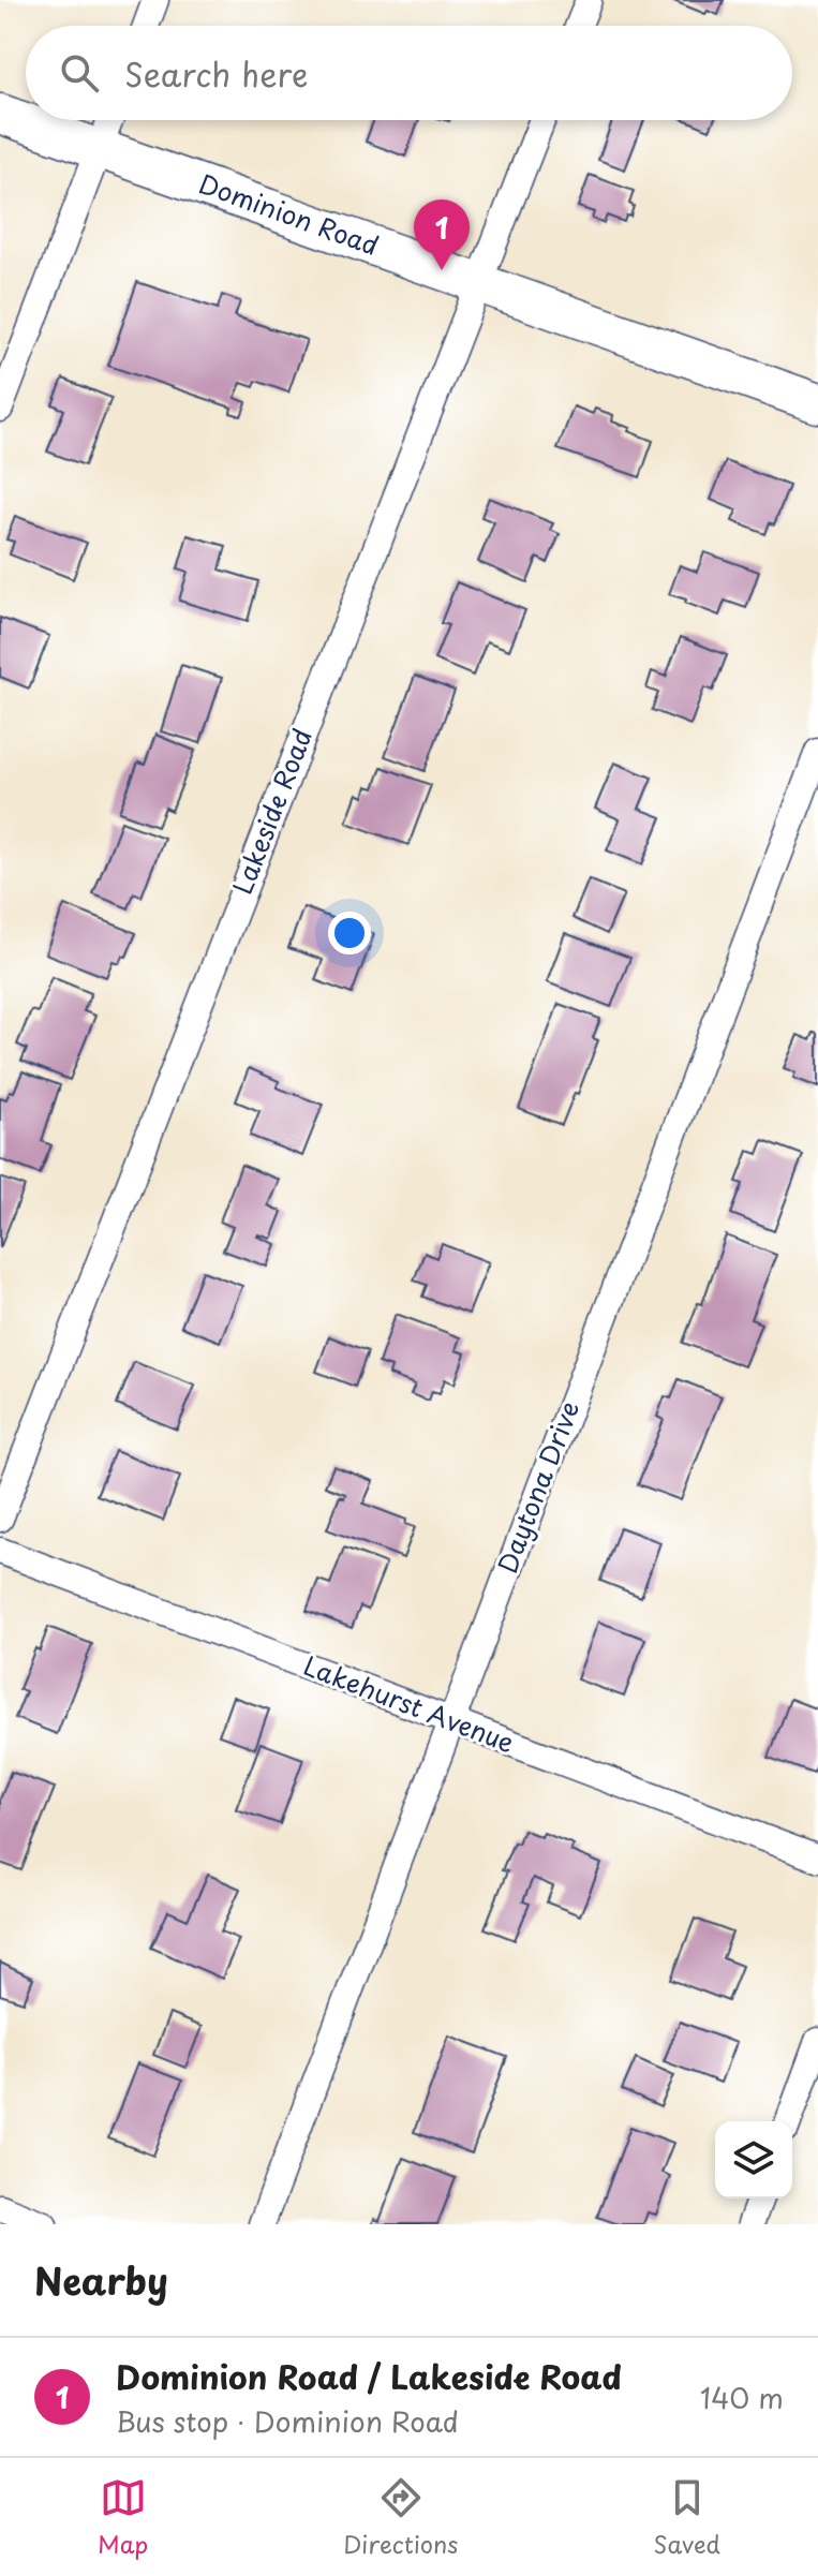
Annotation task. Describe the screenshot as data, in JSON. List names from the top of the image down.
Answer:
{
  "streets": {
    "main road": ["Dominion Road"],
    "street": ["Lakeside Road", "Daytona Drive", "Lakehurst Avenue"]
  },
  "crossings": [
    ["Dominion Road", "Lakeside Road"],
    ["Daytona Drive", "Lakehurst Avenue"]
  ],
  "page": {
    "search": "Search here",
    "pins": "1",
    "heading": "Nearby",
    "list": [
      {
        "mark": "1",
        "name": "Dominion Road / Lakeside Road",
        "note": "Bus stop · Dominion Road",
        "value": "140 m"
      }
    ],
    "nav": ["Map", "Directions", "Saved"]
  }
}
